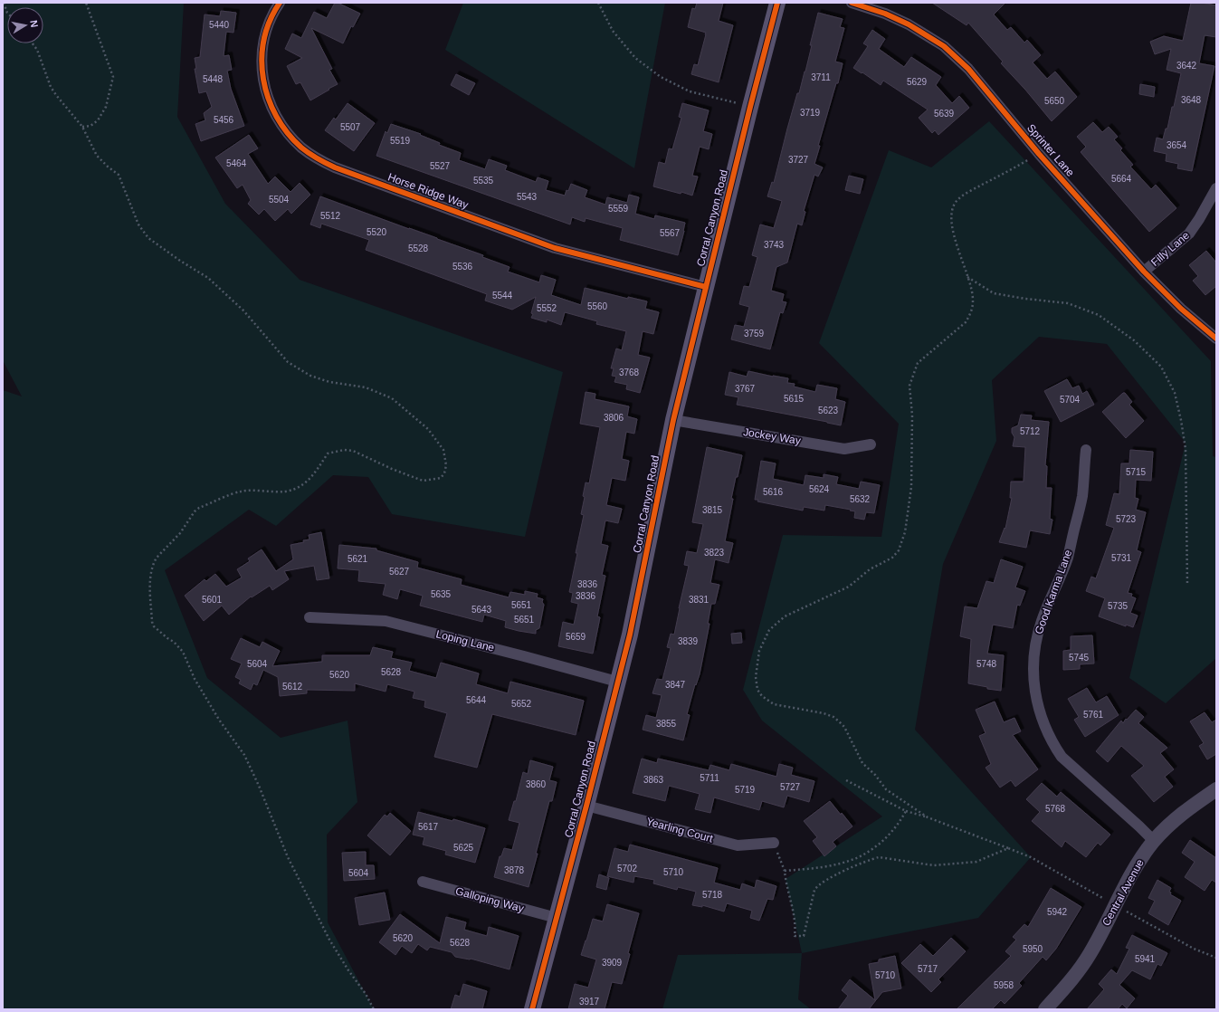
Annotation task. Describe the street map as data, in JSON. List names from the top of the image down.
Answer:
{
  "streets": {
    "main road": ["Corral Canyon Road"],
    "street": [
      "Sprinter Lane",
      "Horse Ridge Way",
      "Filly Lane",
      "Jockey Way",
      "Good Karma Lane",
      "Loping Lane",
      "Yearling Court",
      "Central Avenue",
      "Galloping Way"
    ]
  },
  "crossings": [
    ["Sprinter Lane", "Filly Lane"],
    ["Horse Ridge Way", "Corral Canyon Road"],
    ["Corral Canyon Road", "Jockey Way"],
    ["Corral Canyon Road", "Loping Lane"],
    ["Corral Canyon Road", "Yearling Court"],
    ["Corral Canyon Road", "Galloping Way"],
    ["Good Karma Lane", "Central Avenue"]
  ],
  "house_numbers": [
    "5440",
    "3642",
    "3711",
    "5448",
    "5629",
    "3648",
    "5650",
    "3719",
    "5639",
    "5456",
    "5507",
    "5519",
    "3654",
    "3727",
    "5464",
    "5527",
    "5664",
    "5535",
    "5543",
    "5504",
    "5559",
    "5512",
    "5520",
    "5567",
    "3743",
    "5528",
    "5536",
    "5544",
    "5560",
    "5552",
    "3759",
    "3768",
    "3767",
    "5615",
    "5704",
    "5623",
    "3806",
    "5712",
    "5715",
    "5624",
    "5616",
    "5632",
    "3815",
    "5723",
    "3823",
    "5731",
    "5621",
    "5627",
    "3836",
    "5635",
    "3836",
    "5601",
    "3831",
    "5651",
    "5735",
    "5643",
    "5651",
    "5659",
    "3839",
    "5745",
    "5604",
    "5748",
    "5628",
    "5620",
    "3847",
    "5612",
    "5644",
    "5652",
    "5761",
    "3855",
    "5711",
    "3863",
    "3860",
    "5727",
    "5719",
    "5768",
    "5617",
    "5625",
    "5702",
    "3878",
    "5710",
    "5604",
    "5718",
    "5942",
    "5620",
    "5628",
    "5950",
    "5941",
    "3909",
    "5717",
    "5710",
    "5958",
    "3917"
  ],
  "north": "right"
}
